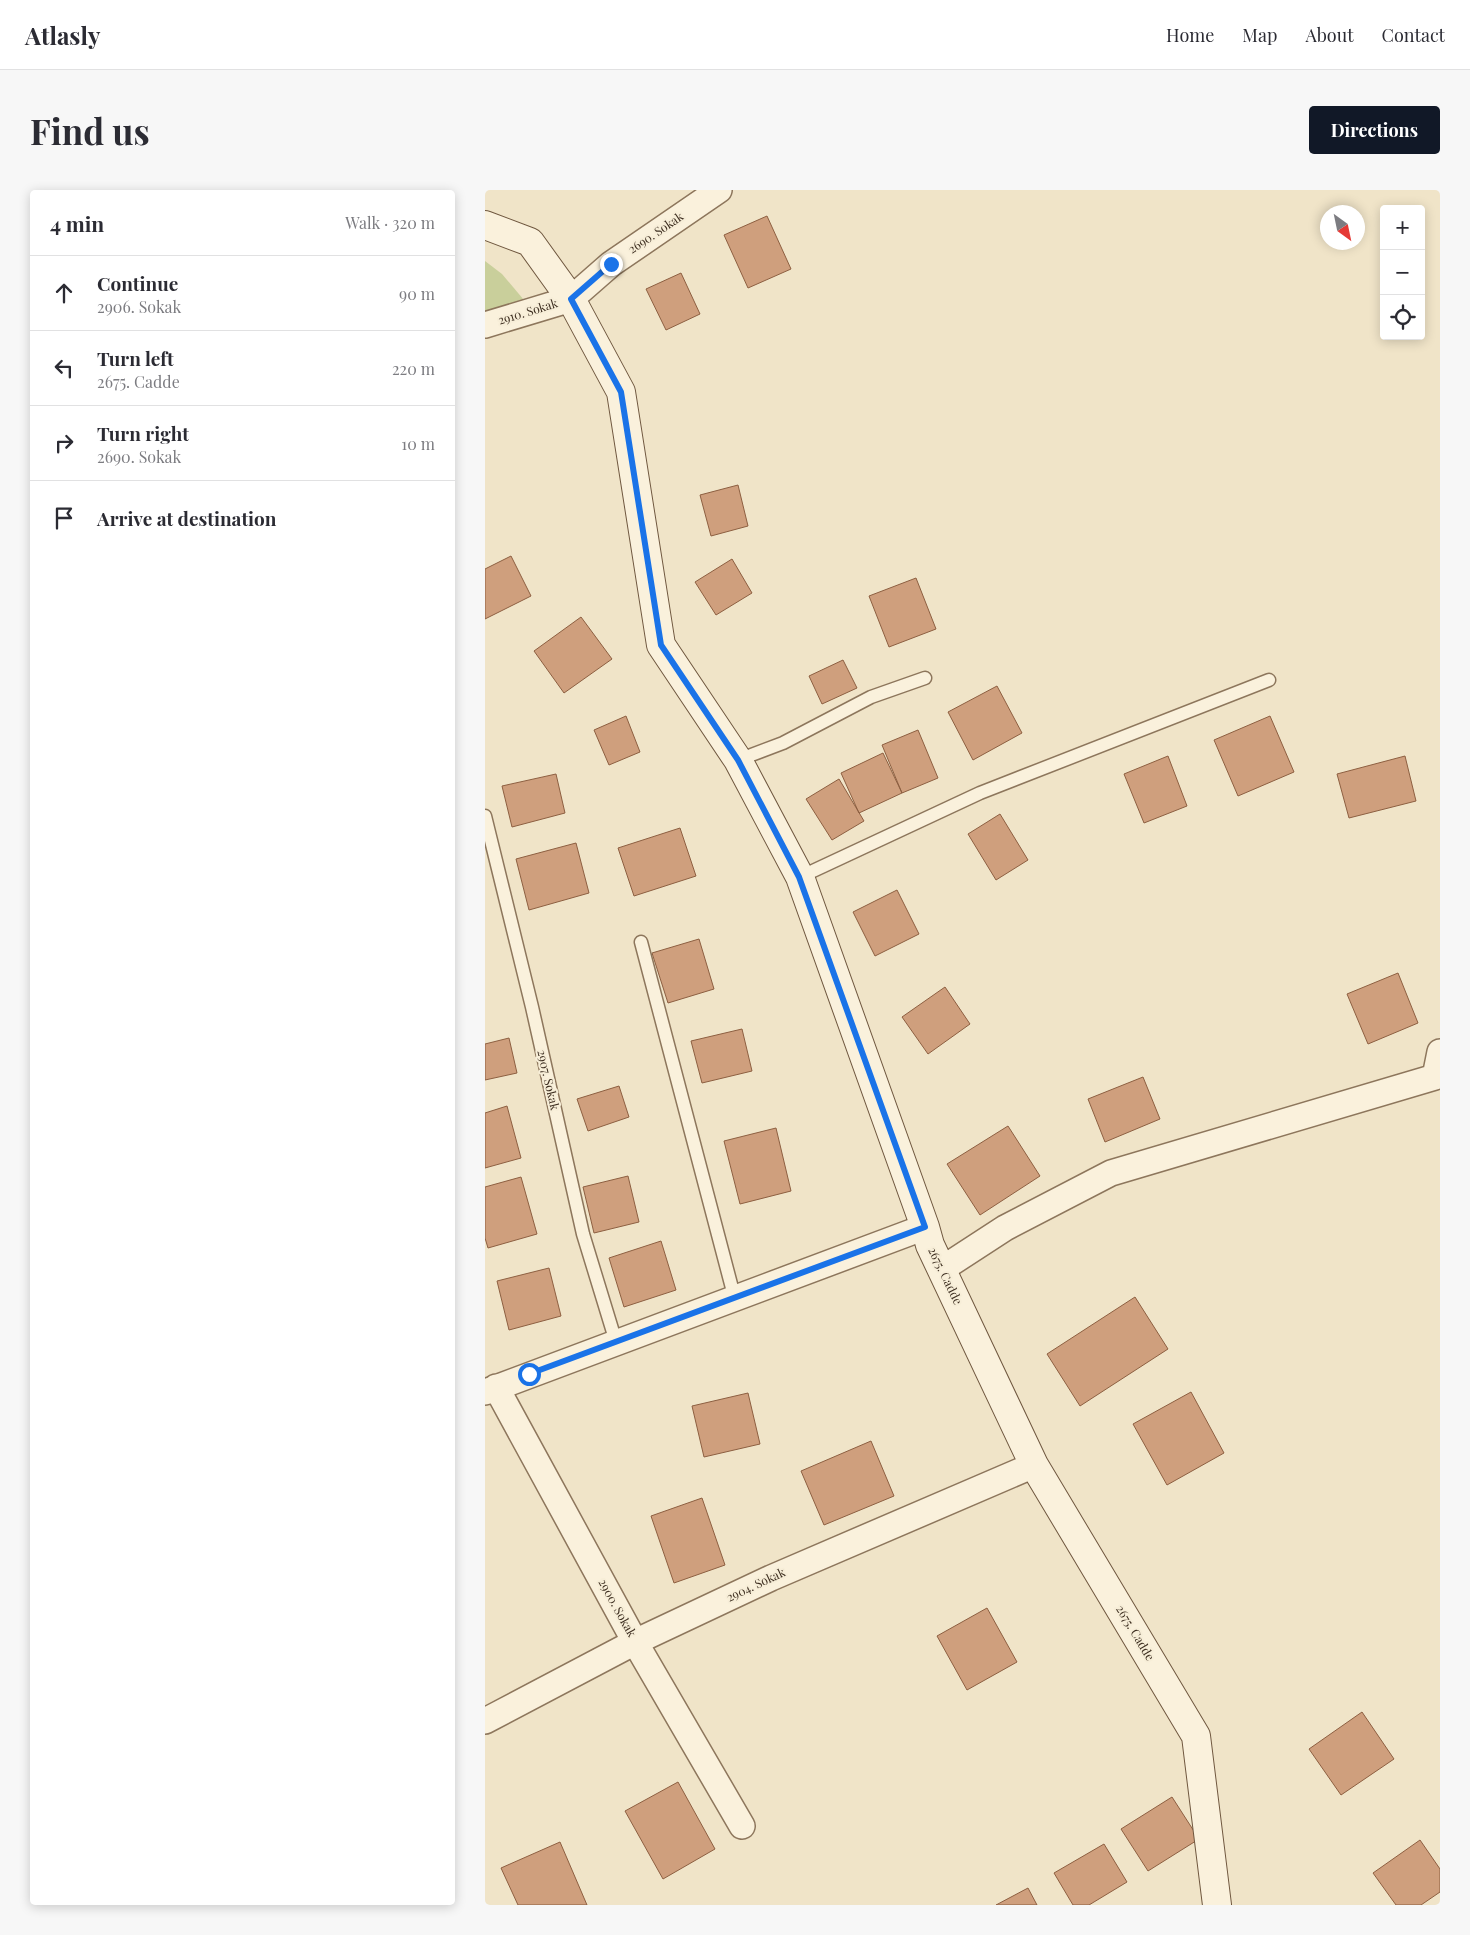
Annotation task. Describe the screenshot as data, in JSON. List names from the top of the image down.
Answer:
{
  "streets": {
    "street": [
      "2690. Sokak",
      "2910. Sokak",
      "2675. Cadde",
      "2904. Sokak",
      "2900. Sokak"
    ],
    "lane": ["2907. Sokak"]
  },
  "crossings": [
    ["2690. Sokak", "2910. Sokak"],
    ["2690. Sokak", "2675. Cadde"],
    ["2910. Sokak", "2675. Cadde"],
    ["2675. Cadde", "2904. Sokak"],
    ["2904. Sokak", "2900. Sokak"]
  ],
  "north": "bottom right",
  "page": {
    "header": "Atlasly",
    "nav": [
      "Home",
      "Map",
      "About",
      "Contact"
    ],
    "buttons": "Directions",
    "title": "Find us",
    "heading": ["4 min", "Walk · 320 m"],
    "map_buttons": ["+", "−"],
    "list": [
      ["Continue", "2906. Sokak", "90 m"],
      ["Turn left", "2675. Cadde", "220 m"],
      ["Turn right", "2690. Sokak", "10 m"],
      "Arrive at destination"
    ]
  }
}
